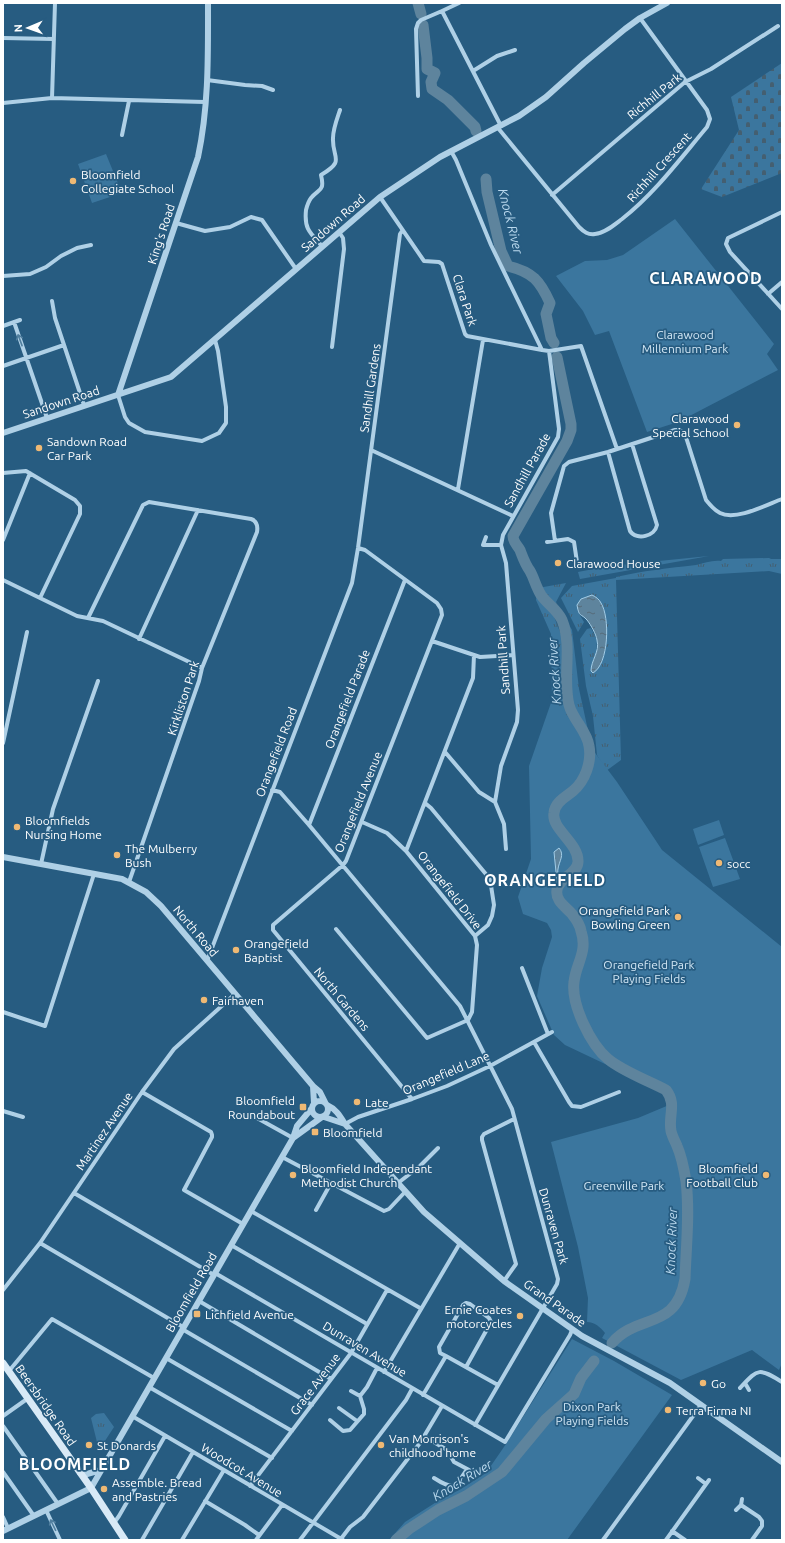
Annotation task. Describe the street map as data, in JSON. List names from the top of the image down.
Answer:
{
  "streets": {
    "main road": ["Beersbridge Road"],
    "street": [
      "Richhill Park",
      "Richhill Crescent",
      "Sandown Road",
      "King's Road",
      "Clara Park",
      "Sandhill Gardens",
      "Sandhill Parade",
      "Sandhill Park",
      "Kirkliston Park",
      "Orangefield Parade",
      "Orangefield Road",
      "Orangefield Avenue",
      "Orangefield Drive",
      "North Road",
      "North Gardens",
      "Orangefield Lane",
      "Martinez Avenue",
      "Dunraven Park",
      "Bloomfield Road",
      "Grand Parade",
      "Dunraven Avenue",
      "Grace Avenue",
      "Woodcot Avenue"
    ]
  },
  "crossings": [
    ["Richhill Park", "Richhill Crescent"],
    ["Richhill Crescent", "Sandown Road"],
    ["Sandown Road", "King's Road"],
    ["Sandown Road", "Clara Park"],
    ["Clara Park", "Sandhill Gardens"],
    ["Clara Park", "Sandhill Parade"],
    ["Sandhill Gardens", "Sandhill Parade"],
    ["Sandhill Gardens", "Orangefield Road"],
    ["Sandhill Gardens", "Orangefield Avenue"],
    ["Kirkliston Park", "North Road"],
    ["Orangefield Parade", "Orangefield Avenue"],
    ["Orangefield Road", "Orangefield Avenue"],
    ["Orangefield Road", "North Road"],
    ["Orangefield Avenue", "Orangefield Drive"],
    ["Orangefield Avenue", "North Gardens"],
    ["Orangefield Avenue", "Orangefield Lane"],
    ["Orangefield Avenue", "Dunraven Park"],
    ["North Road", "Martinez Avenue"],
    ["North Gardens", "Orangefield Lane"],
    ["Orangefield Lane", "Dunraven Park"],
    ["Orangefield Lane", "Grand Parade"],
    ["Martinez Avenue", "Dunraven Avenue"],
    ["Dunraven Park", "Grand Parade"],
    ["Dunraven Park", "Dunraven Avenue"],
    ["Bloomfield Road", "Grand Parade"],
    ["Bloomfield Road", "Dunraven Avenue"],
    ["Bloomfield Road", "Beersbridge Road"],
    ["Bloomfield Road", "Woodcot Avenue"],
    ["Grand Parade", "Dunraven Avenue"],
    ["Dunraven Avenue", "Grace Avenue"],
    ["Grace Avenue", "Woodcot Avenue"]
  ],
  "districts": ["CLARAWOOD", "ORANGEFIELD", "BLOOMFIELD"],
  "water": ["Knock River"],
  "parks": [
    "Clarawood Millennium Park",
    "Orangefield Park Playing Fields",
    "Greenville Park",
    "Dixon Park Playing Fields"
  ],
  "places": {
    "other": [
      "Bloomfield Collegiate School",
      "Clarawood Special School",
      "Sandown Road Car Park",
      "Clarawood House",
      "Bloomfields Nursing Home",
      "The Mulberry Bush",
      "socc",
      "Orangefield Park Bowling Green",
      "Orangefield Baptist",
      "Fairhaven",
      "Late",
      "Bloomfield Independant Methodist Church",
      "Bloomfield Football Club",
      "Ernie Coates motorcycles",
      "Go",
      "Terra Firma NI",
      "St Donards",
      "Van Morrison's childhood home",
      "Assemble. Bread and Pastries"
    ],
    "transit": ["Bloomfield Roundabout", "Bloomfield", "Lichfield Avenue"]
  },
  "north": "left"
}
